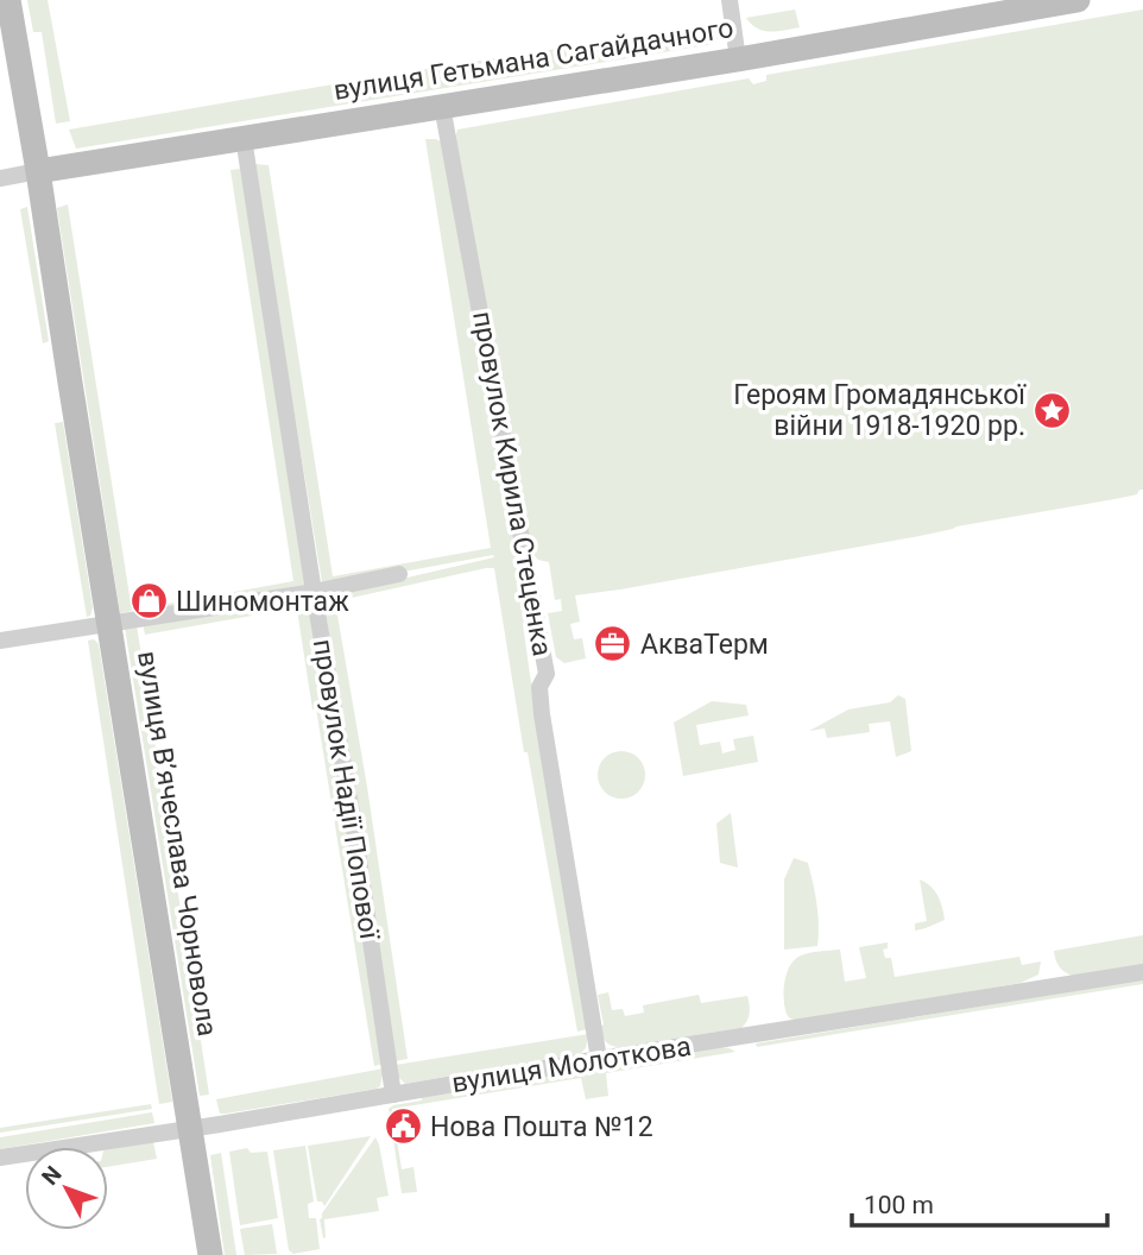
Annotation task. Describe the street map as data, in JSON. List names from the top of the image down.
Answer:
{
  "streets": {
    "main road": ["вулиця Гетьмана Сагайдачного", "вулиця Вʼячеслава Чорновола"],
    "street": ["провулок Кирила Стеценка", "провулок Надії Попової", "вулиця Молоткова"]
  },
  "crossings": [
    ["вулиця Гетьмана Сагайдачного", "провулок Кирила Стеценка"],
    ["вулиця Гетьмана Сагайдачного", "провулок Надії Попової"],
    ["вулиця Гетьмана Сагайдачного", "вулиця Вʼячеслава Чорновола"],
    ["провулок Кирила Стеценка", "вулиця Молоткова"],
    ["провулок Надії Попової", "вулиця Молоткова"],
    ["вулиця Вʼячеслава Чорновола", "вулиця Молоткова"]
  ],
  "places": {
    "place": ["Героям Громадянської війни 1918-1920 рр."],
    "shop": ["Шиномонтаж"],
    "office": ["АкваТерм"],
    "public building": ["Нова Пошта №12"]
  },
  "scale_bar": "100 m",
  "north": "top left"
}
